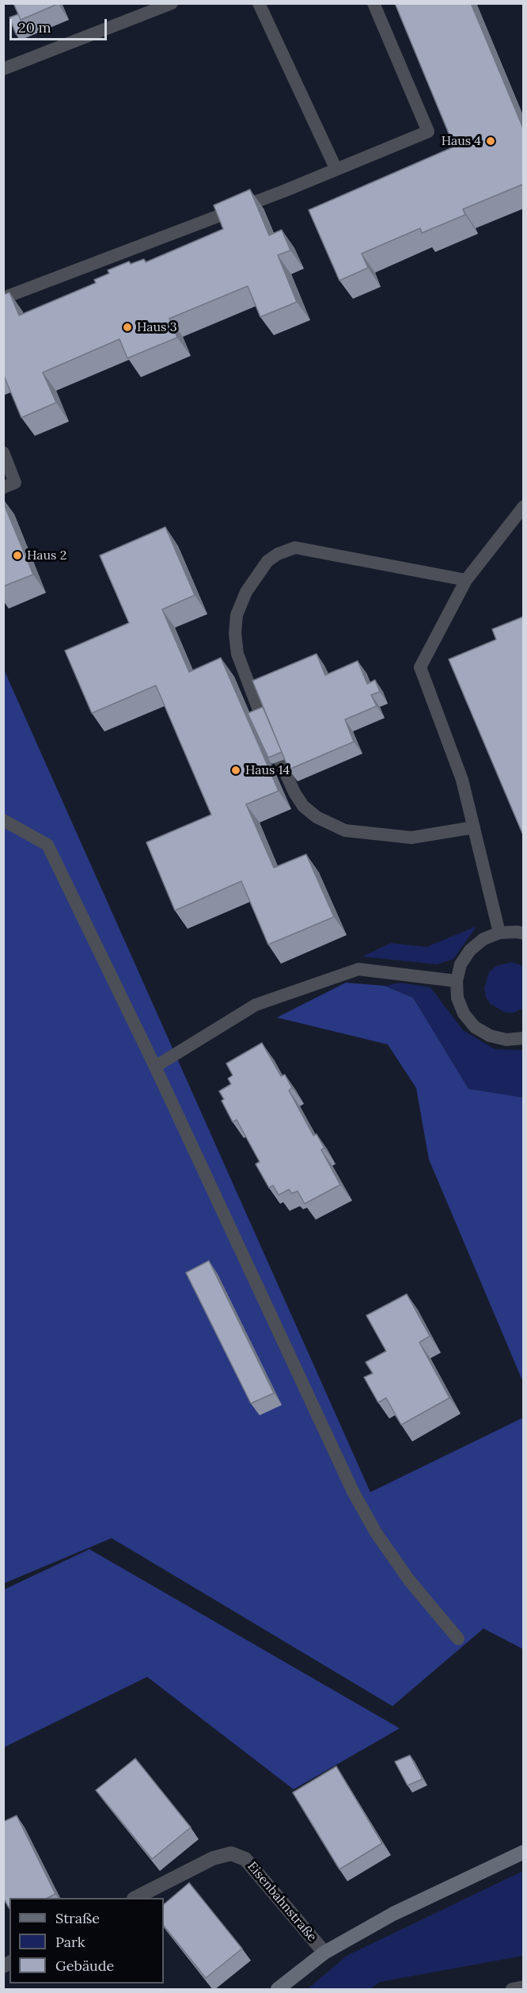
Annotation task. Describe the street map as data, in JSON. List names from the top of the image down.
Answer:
{
  "streets": {
    "street": ["Eisenbahnstraße"]
  },
  "places": [
    "Haus 4",
    "Haus 3",
    "Haus 2",
    "Haus 14"
  ],
  "legend": ["Straße", "Park", "Gebäude"],
  "scale_bar": "20 m"
}
